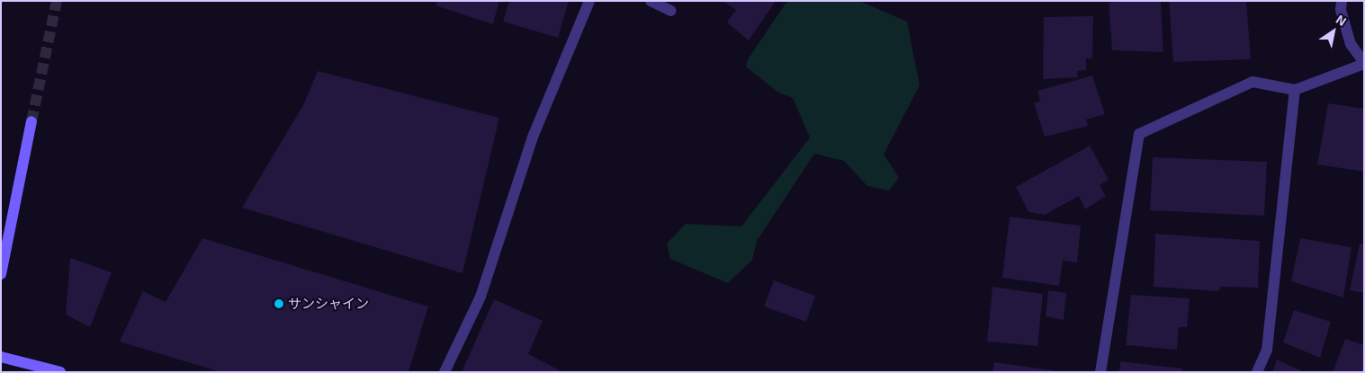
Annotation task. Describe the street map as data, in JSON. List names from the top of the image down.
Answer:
{
  "places": ["サンシャイン"],
  "north": "top right"
}
